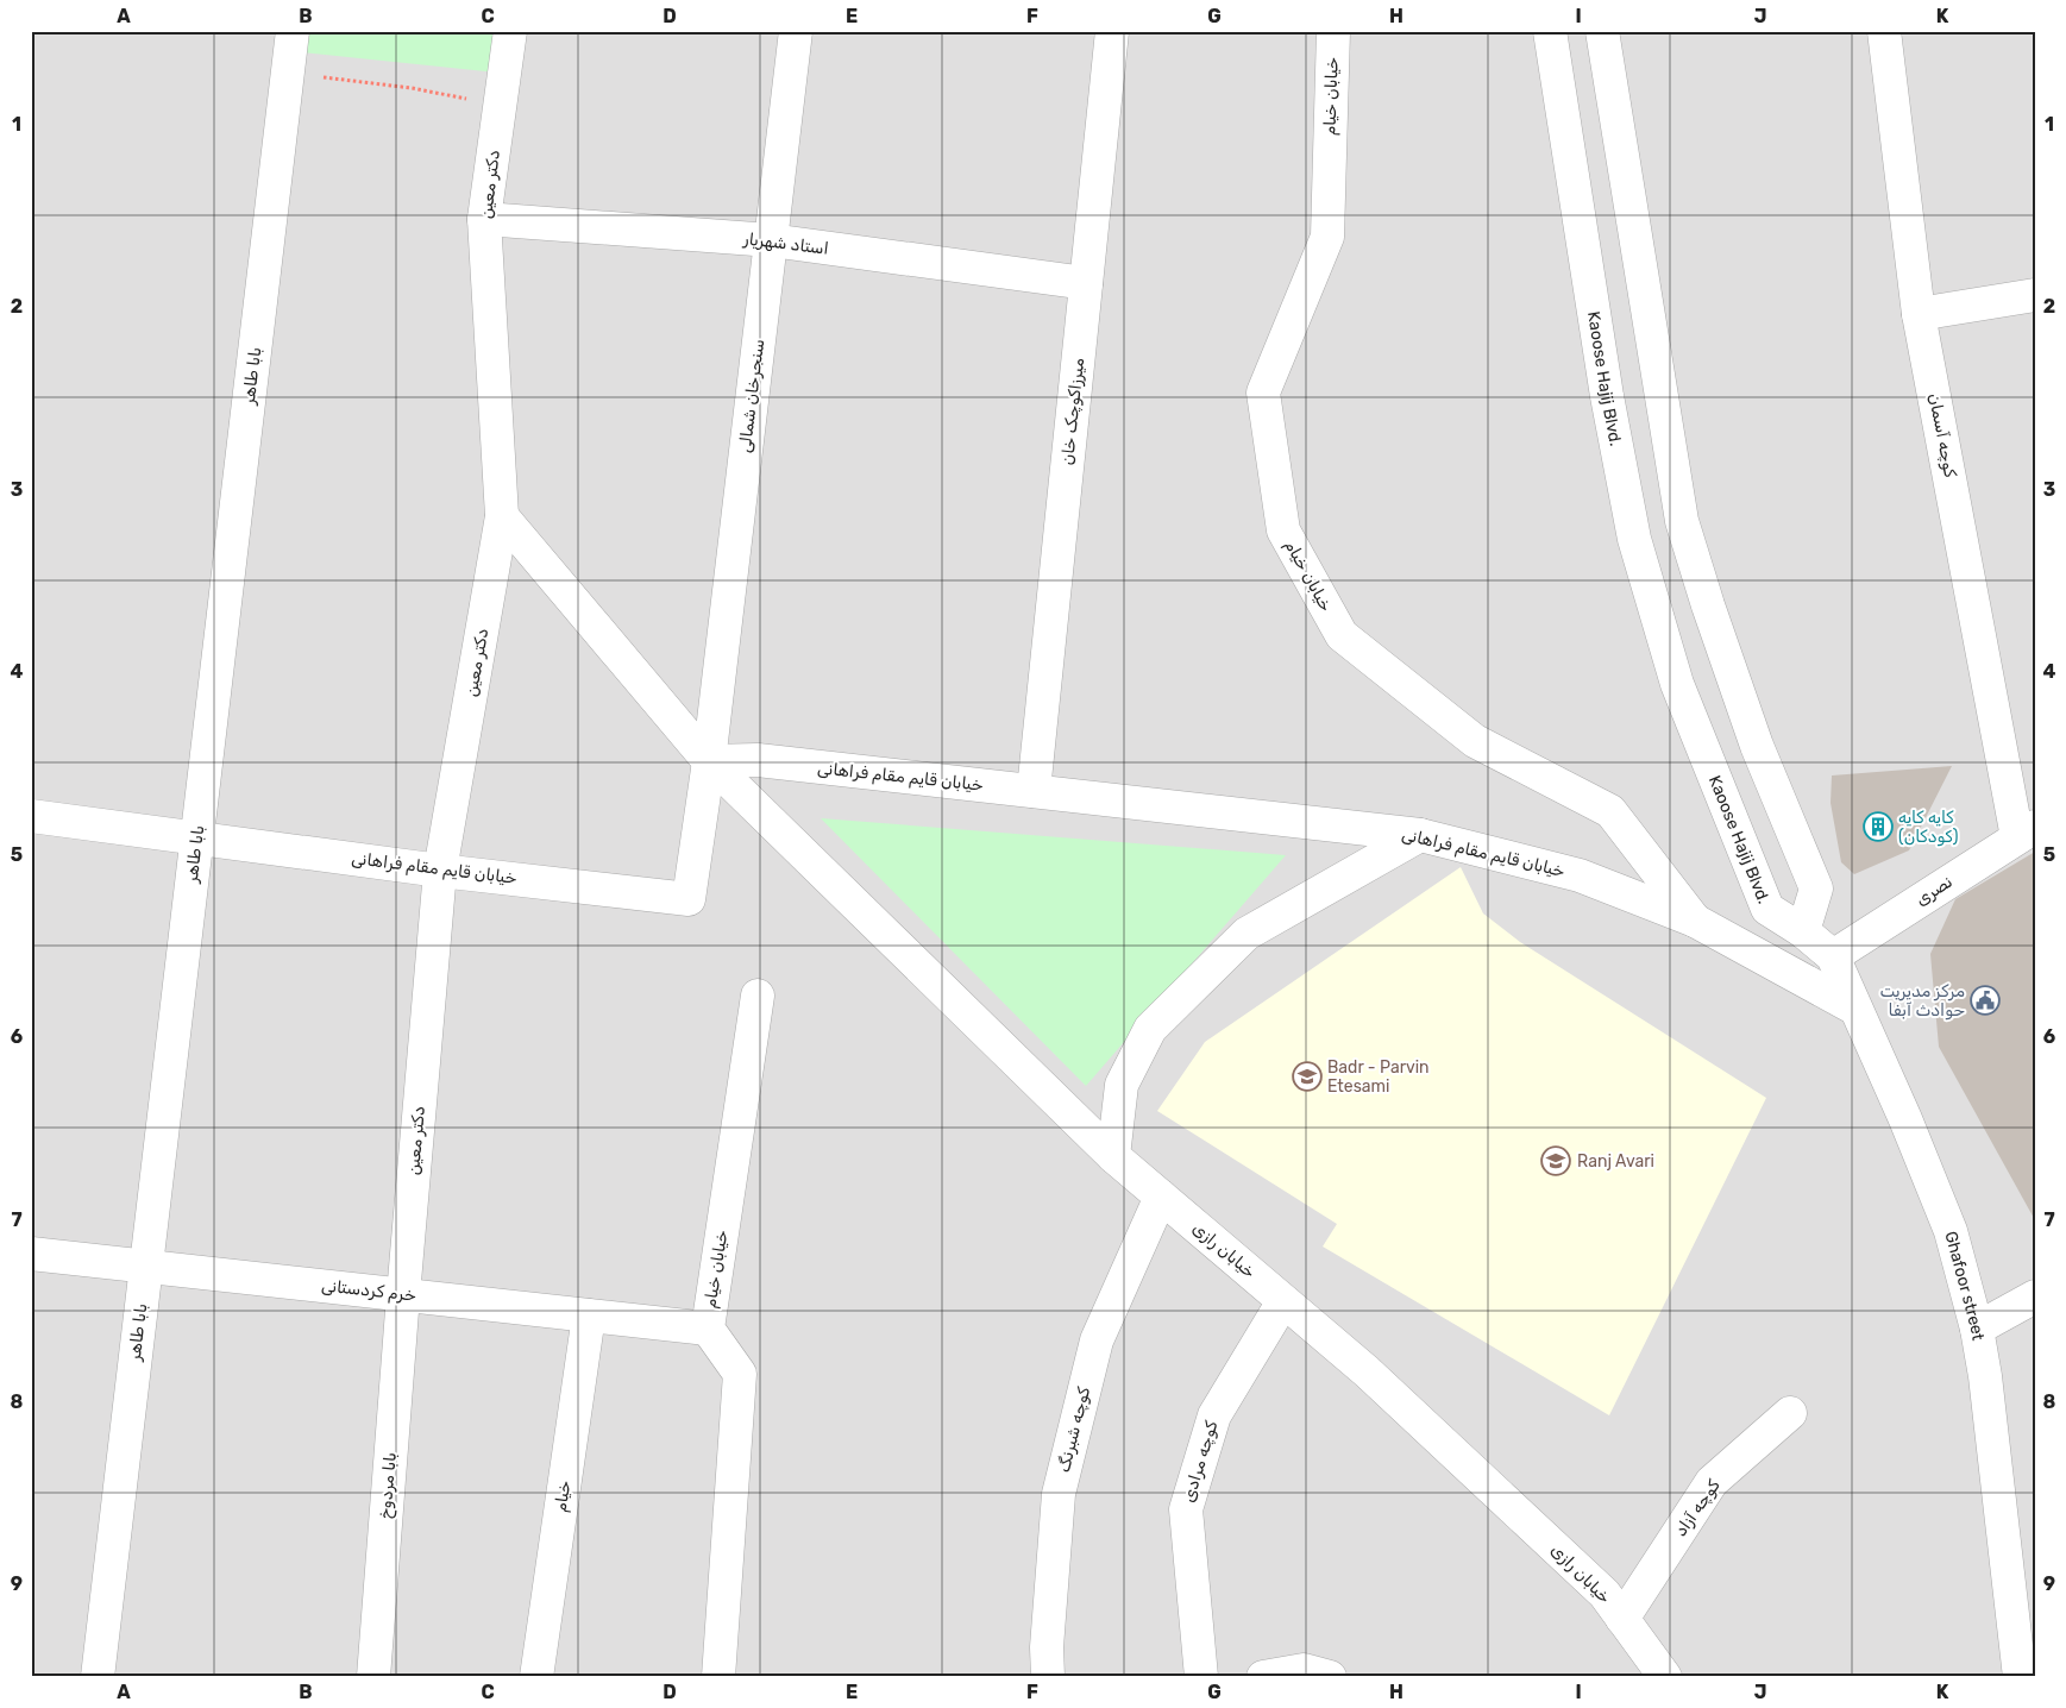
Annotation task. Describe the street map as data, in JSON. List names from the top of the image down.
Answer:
{
  "streets": {
    "street": [
      "خیابان خیام",
      "دکتر معین",
      "استاد شهریار",
      "بابا طاهر",
      "Kaoose Hajij Blvd.",
      "سنجرخان شمالی",
      "میرزاکوچک خان",
      "کوچه آسمان",
      "خیابان قایم مقام فراهانی",
      "نصری",
      "خیابان رازی",
      "Ghafoor street",
      "خرم کردستانی",
      "کوچه شبرنگ",
      "کوچه مرادی",
      "بابا مردوخ",
      "خیام",
      "کوچه آزاد"
    ]
  },
  "crossings": [
    ["خیابان خیام", "خیابان قایم مقام فراهانی"],
    ["خیابان خیام", "خرم کردستانی"],
    ["دکتر معین", "استاد شهریار"],
    ["دکتر معین", "خیابان قایم مقام فراهانی"],
    ["دکتر معین", "خیابان رازی"],
    ["دکتر معین", "خرم کردستانی"],
    ["دکتر معین", "بابا مردوخ"],
    ["استاد شهریار", "سنجرخان شمالی"],
    ["استاد شهریار", "میرزاکوچک خان"],
    ["بابا طاهر", "خیابان قایم مقام فراهانی"],
    ["بابا طاهر", "خرم کردستانی"],
    ["Kaoose Hajij Blvd.", "Ghafoor street"],
    ["سنجرخان شمالی", "خیابان قایم مقام فراهانی"],
    ["سنجرخان شمالی", "خیابان رازی"],
    ["میرزاکوچک خان", "خیابان قایم مقام فراهانی"],
    ["کوچه آسمان", "نصری"],
    ["خیابان قایم مقام فراهانی", "خیابان رازی"],
    ["خیابان قایم مقام فراهانی", "Ghafoor street"],
    ["نصری", "Ghafoor street"],
    ["خیابان رازی", "کوچه شبرنگ"],
    ["خیابان رازی", "کوچه مرادی"],
    ["خیابان رازی", "کوچه آزاد"],
    ["خرم کردستانی", "بابا مردوخ"],
    ["خرم کردستانی", "خیام"]
  ],
  "places": {
    "building": ["کایه کایه (کودکان)"],
    "public building": ["مرکز مدیریت حوادث آبفا"],
    "school or university": ["Badr - Parvin Etesami", "Ranj Avari"]
  },
  "grid": {
    "columns": [
      "A",
      "B",
      "C",
      "D",
      "E",
      "F",
      "G",
      "H",
      "I",
      "J",
      "K"
    ],
    "rows": [
      "1",
      "2",
      "3",
      "4",
      "5",
      "6",
      "7",
      "8",
      "9"
    ]
  }
}
